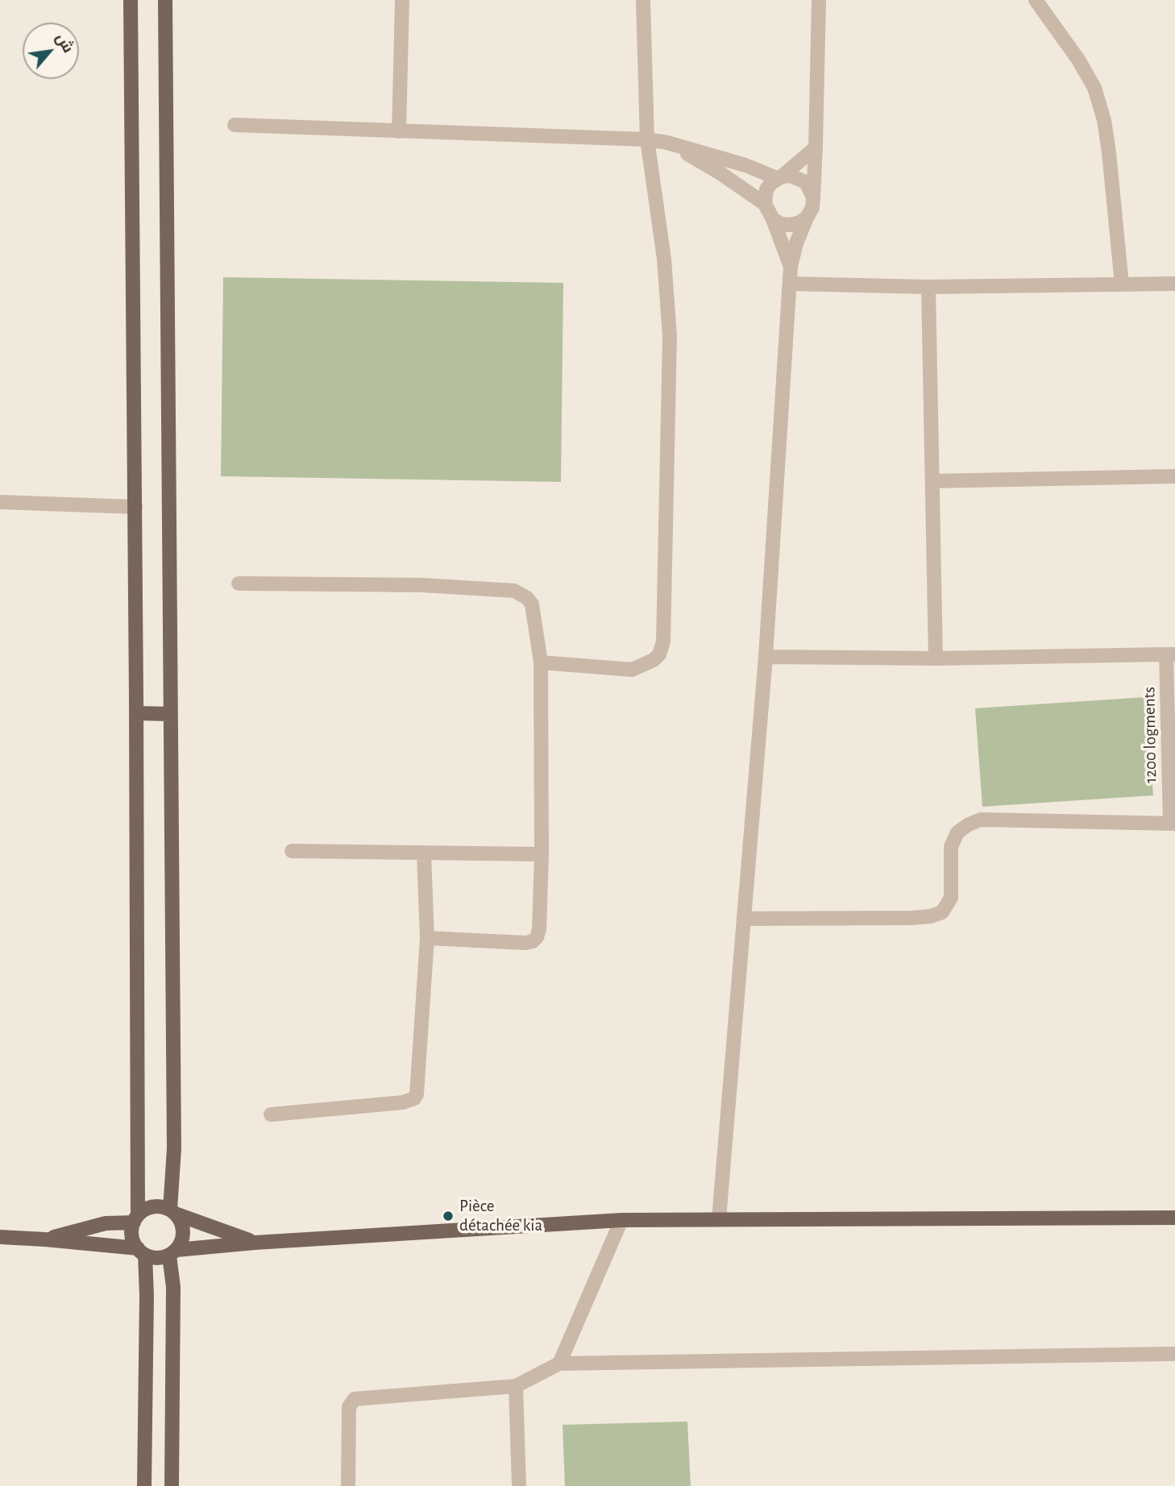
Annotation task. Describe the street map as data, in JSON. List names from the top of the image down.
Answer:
{
  "streets": {
    "street": ["1200 logments"]
  },
  "places": ["Pièce détachée kia"],
  "north": "top right"
}
